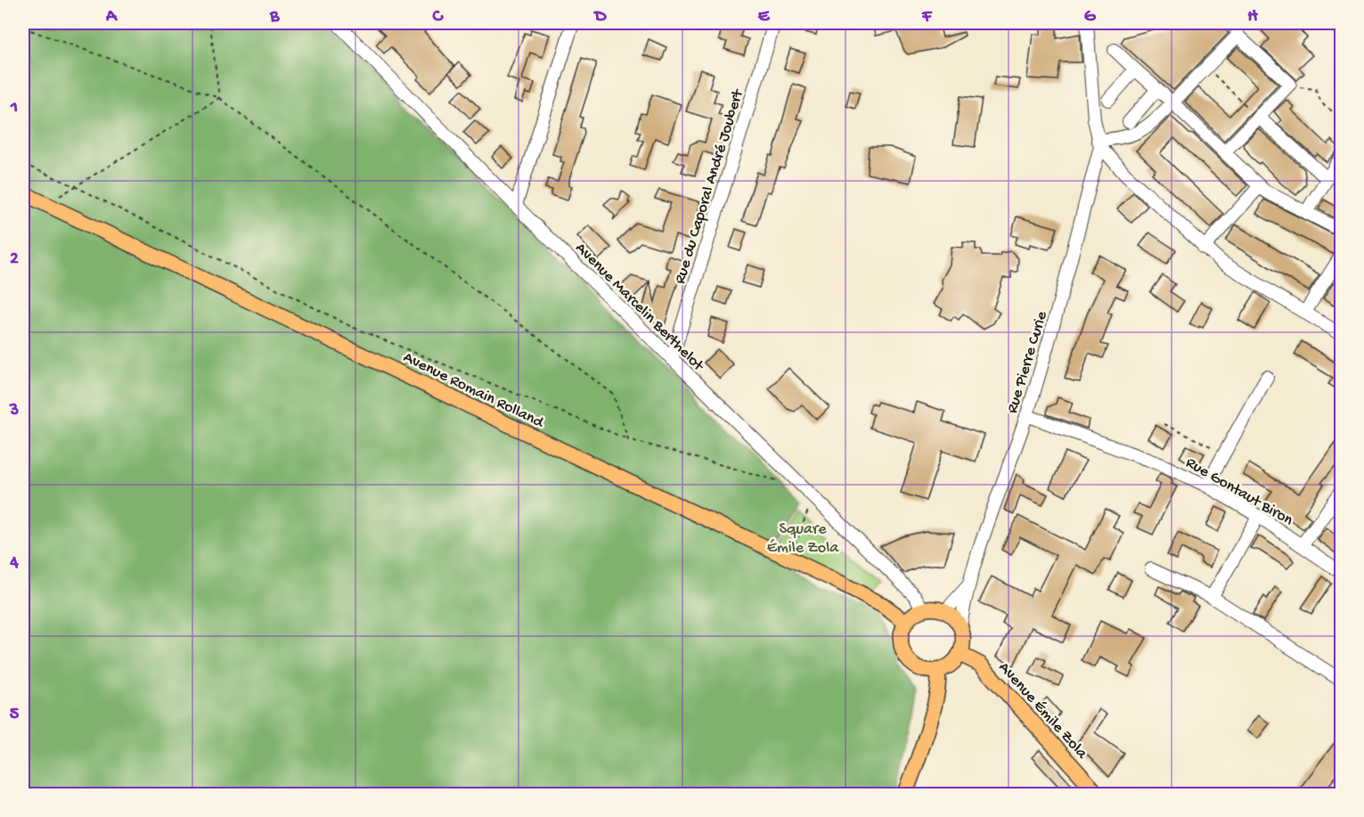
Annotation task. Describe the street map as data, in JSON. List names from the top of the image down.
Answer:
{
  "streets": {
    "main road": ["Avenue Romain Rolland", "Avenue Émile Zola"],
    "street": [
      "Rue du Caporal André Joubert",
      "Avenue Marcelin Berthelot",
      "Rue Pierre Curie",
      "Rue Gontaut Biron"
    ]
  },
  "crossings": [
    ["Rue du Caporal André Joubert", "Avenue Marcelin Berthelot"],
    ["Avenue Marcelin Berthelot", "Rue Pierre Curie"],
    ["Avenue Marcelin Berthelot", "Avenue Romain Rolland"],
    ["Avenue Marcelin Berthelot", "Avenue Émile Zola"],
    ["Rue Pierre Curie", "Avenue Romain Rolland"],
    ["Rue Pierre Curie", "Rue Gontaut Biron"],
    ["Rue Pierre Curie", "Avenue Émile Zola"],
    ["Avenue Romain Rolland", "Avenue Émile Zola"]
  ],
  "parks": ["Square Émile Zola"],
  "grid": {
    "columns": [
      "A",
      "B",
      "C",
      "D",
      "E",
      "F",
      "G",
      "H"
    ],
    "rows": [
      "1",
      "2",
      "3",
      "4",
      "5"
    ]
  }
}
